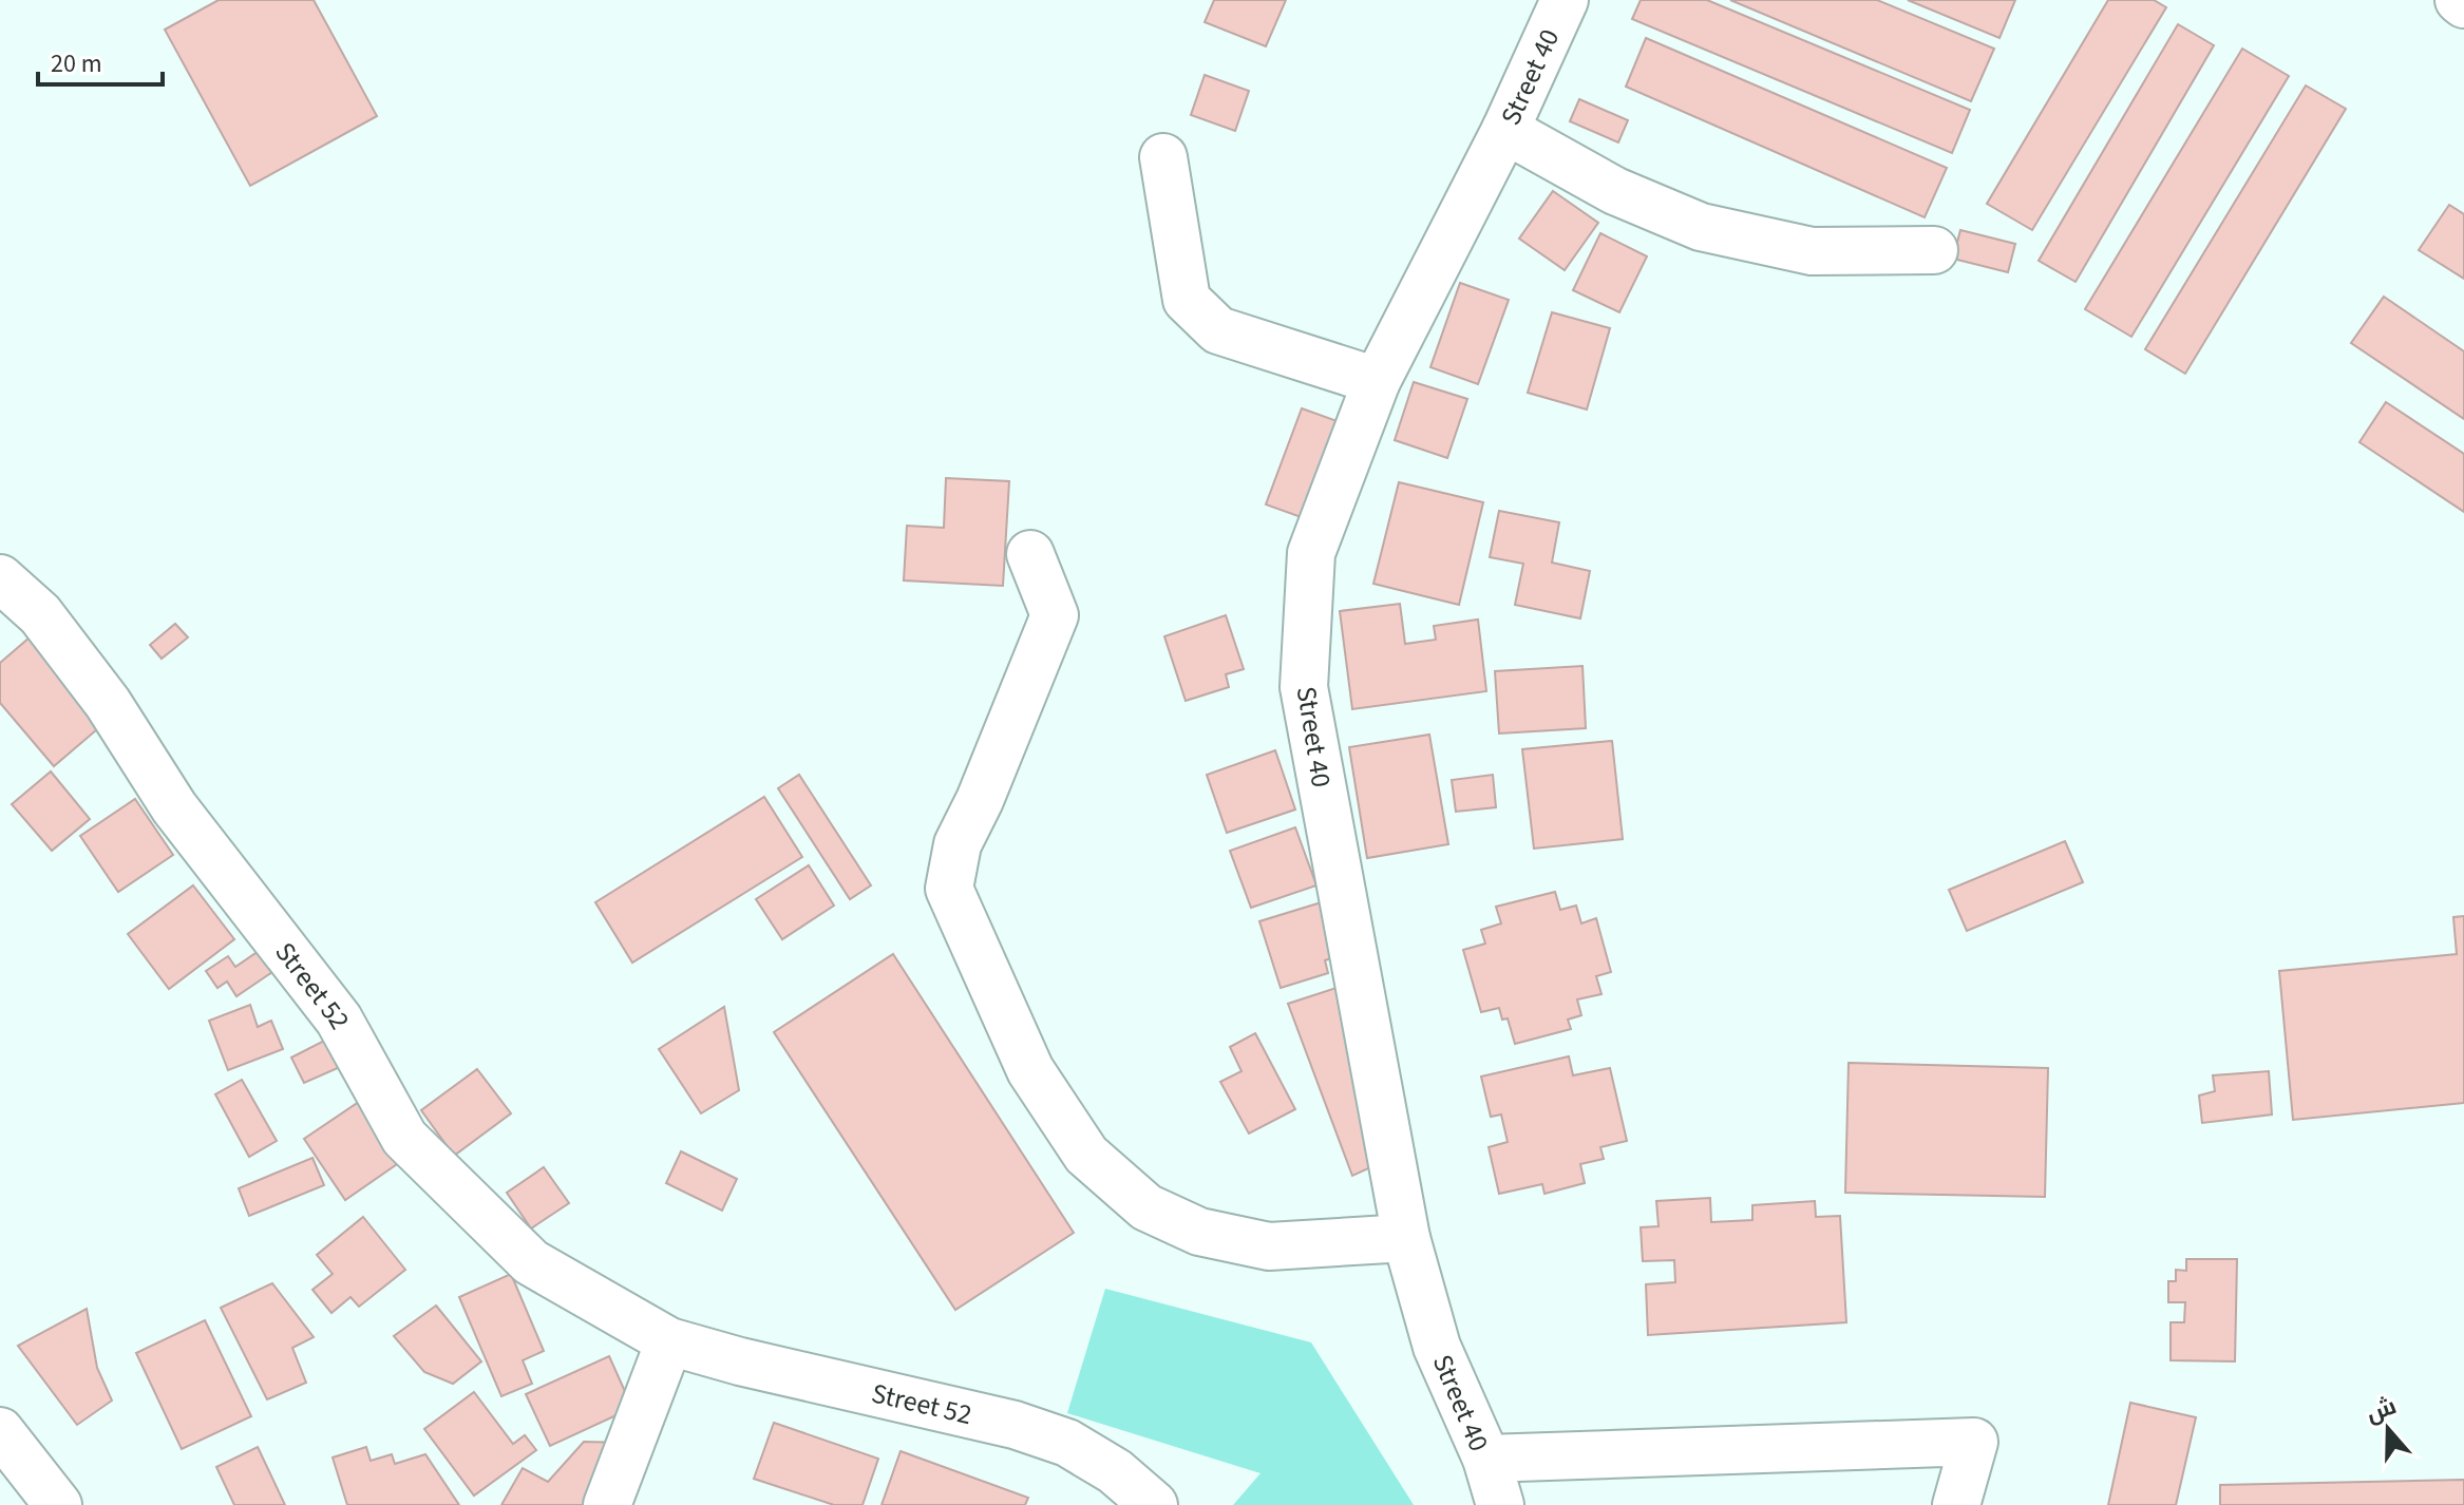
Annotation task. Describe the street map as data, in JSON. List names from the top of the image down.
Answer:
{
  "streets": {
    "street": ["Street 40", "Street 52"]
  },
  "scale_bar": "20 m",
  "north": "top"
}
